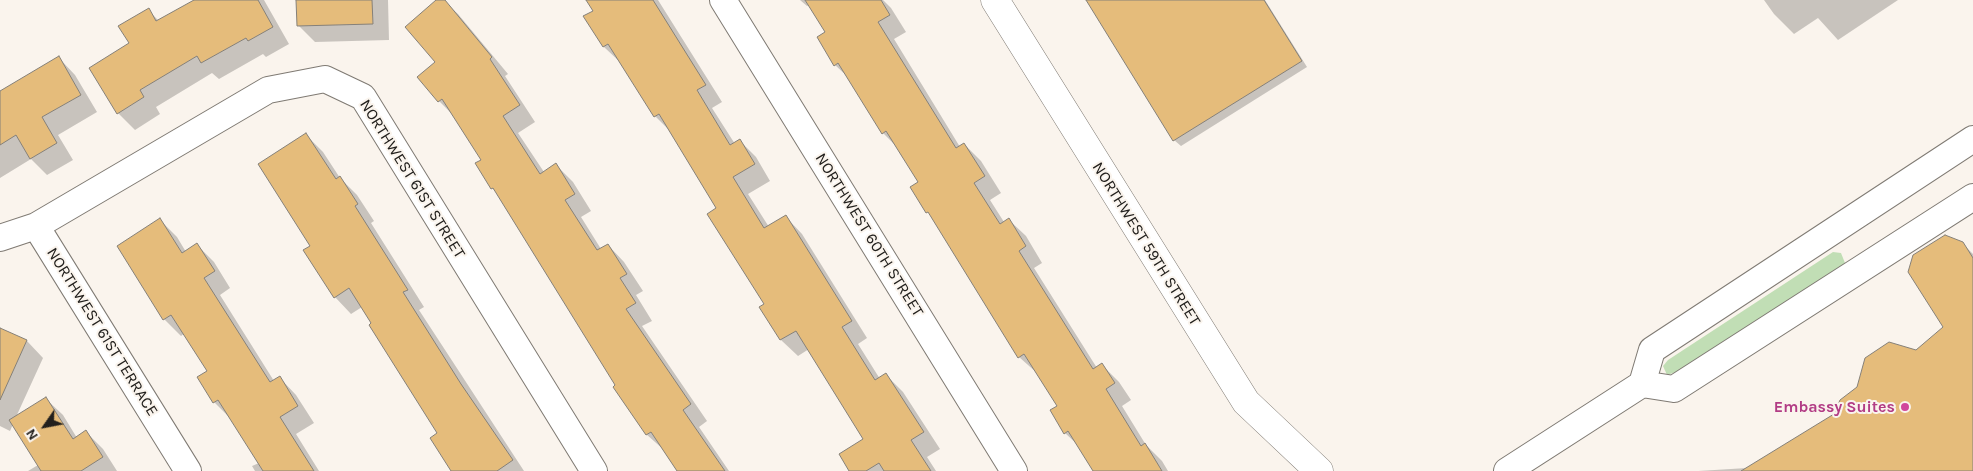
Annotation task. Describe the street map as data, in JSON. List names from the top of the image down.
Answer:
{
  "streets": {
    "street": [
      "NORTHWEST 61ST STREET",
      "NORTHWEST 60TH STREET",
      "NORTHWEST 59TH STREET",
      "NORTHWEST 61ST TERRACE"
    ]
  },
  "crossings": [
    ["NORTHWEST 61ST STREET", "NORTHWEST 61ST TERRACE"]
  ],
  "places": ["Embassy Suites"],
  "north": "bottom left"
}
